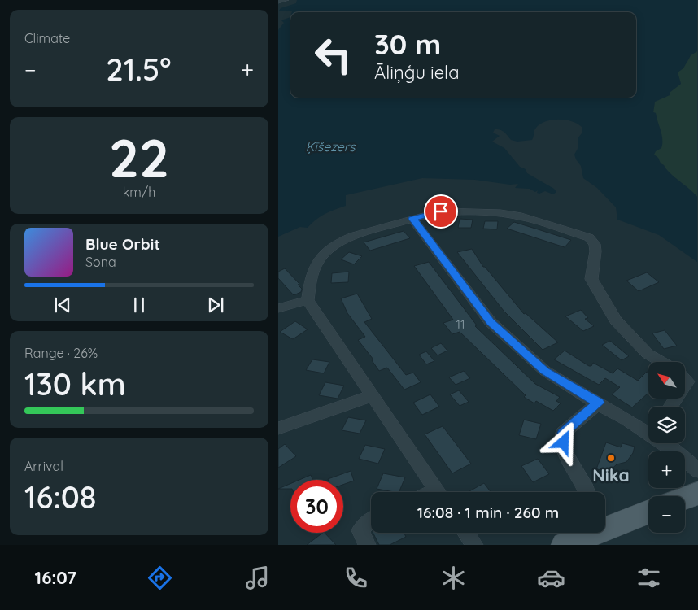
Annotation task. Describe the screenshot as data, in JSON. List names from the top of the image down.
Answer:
{
  "water": ["Ķīšezers"],
  "places": ["Nika"],
  "house_numbers": ["11"],
  "north": "top left",
  "page": {
    "tile": [
      "Climate",
      ["22", "km/h"],
      ["Range · 26%", "130 km"],
      ["Arrival", "16:08"]
    ],
    "turn": ["30 m", "Āliņģu iela"],
    "heat": ["−", "21.5°", "+"],
    "song": ["Blue Orbit", "Sona"],
    "map_buttons": ["+", "−"],
    "limit": "30",
    "trip": "16:08 · 1 min · 260 m",
    "tabs": "16:07"
  }
}
